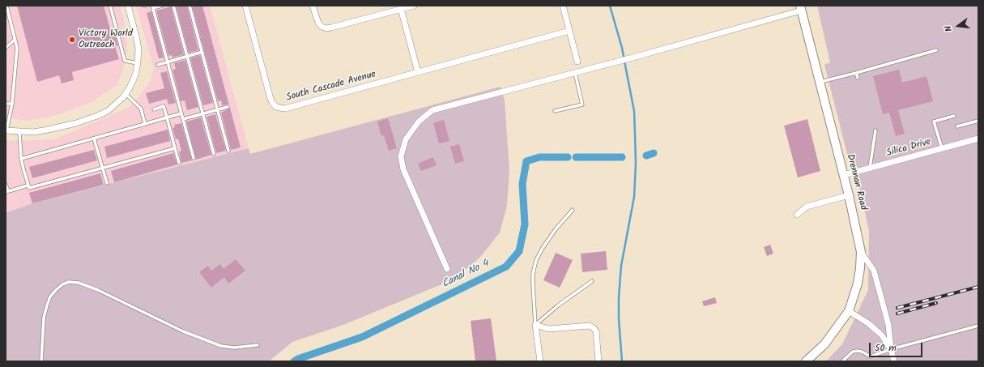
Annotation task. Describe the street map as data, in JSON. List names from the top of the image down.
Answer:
{
  "streets": {
    "main road": ["Drennan Road"],
    "street": ["South Cascade Avenue", "Silica Drive"]
  },
  "crossings": [
    ["Silica Drive", "Drennan Road"]
  ],
  "water": ["Canal No 4"],
  "places": ["Victory World Outreach"],
  "scale_bar": "50 m",
  "north": "left"
}
